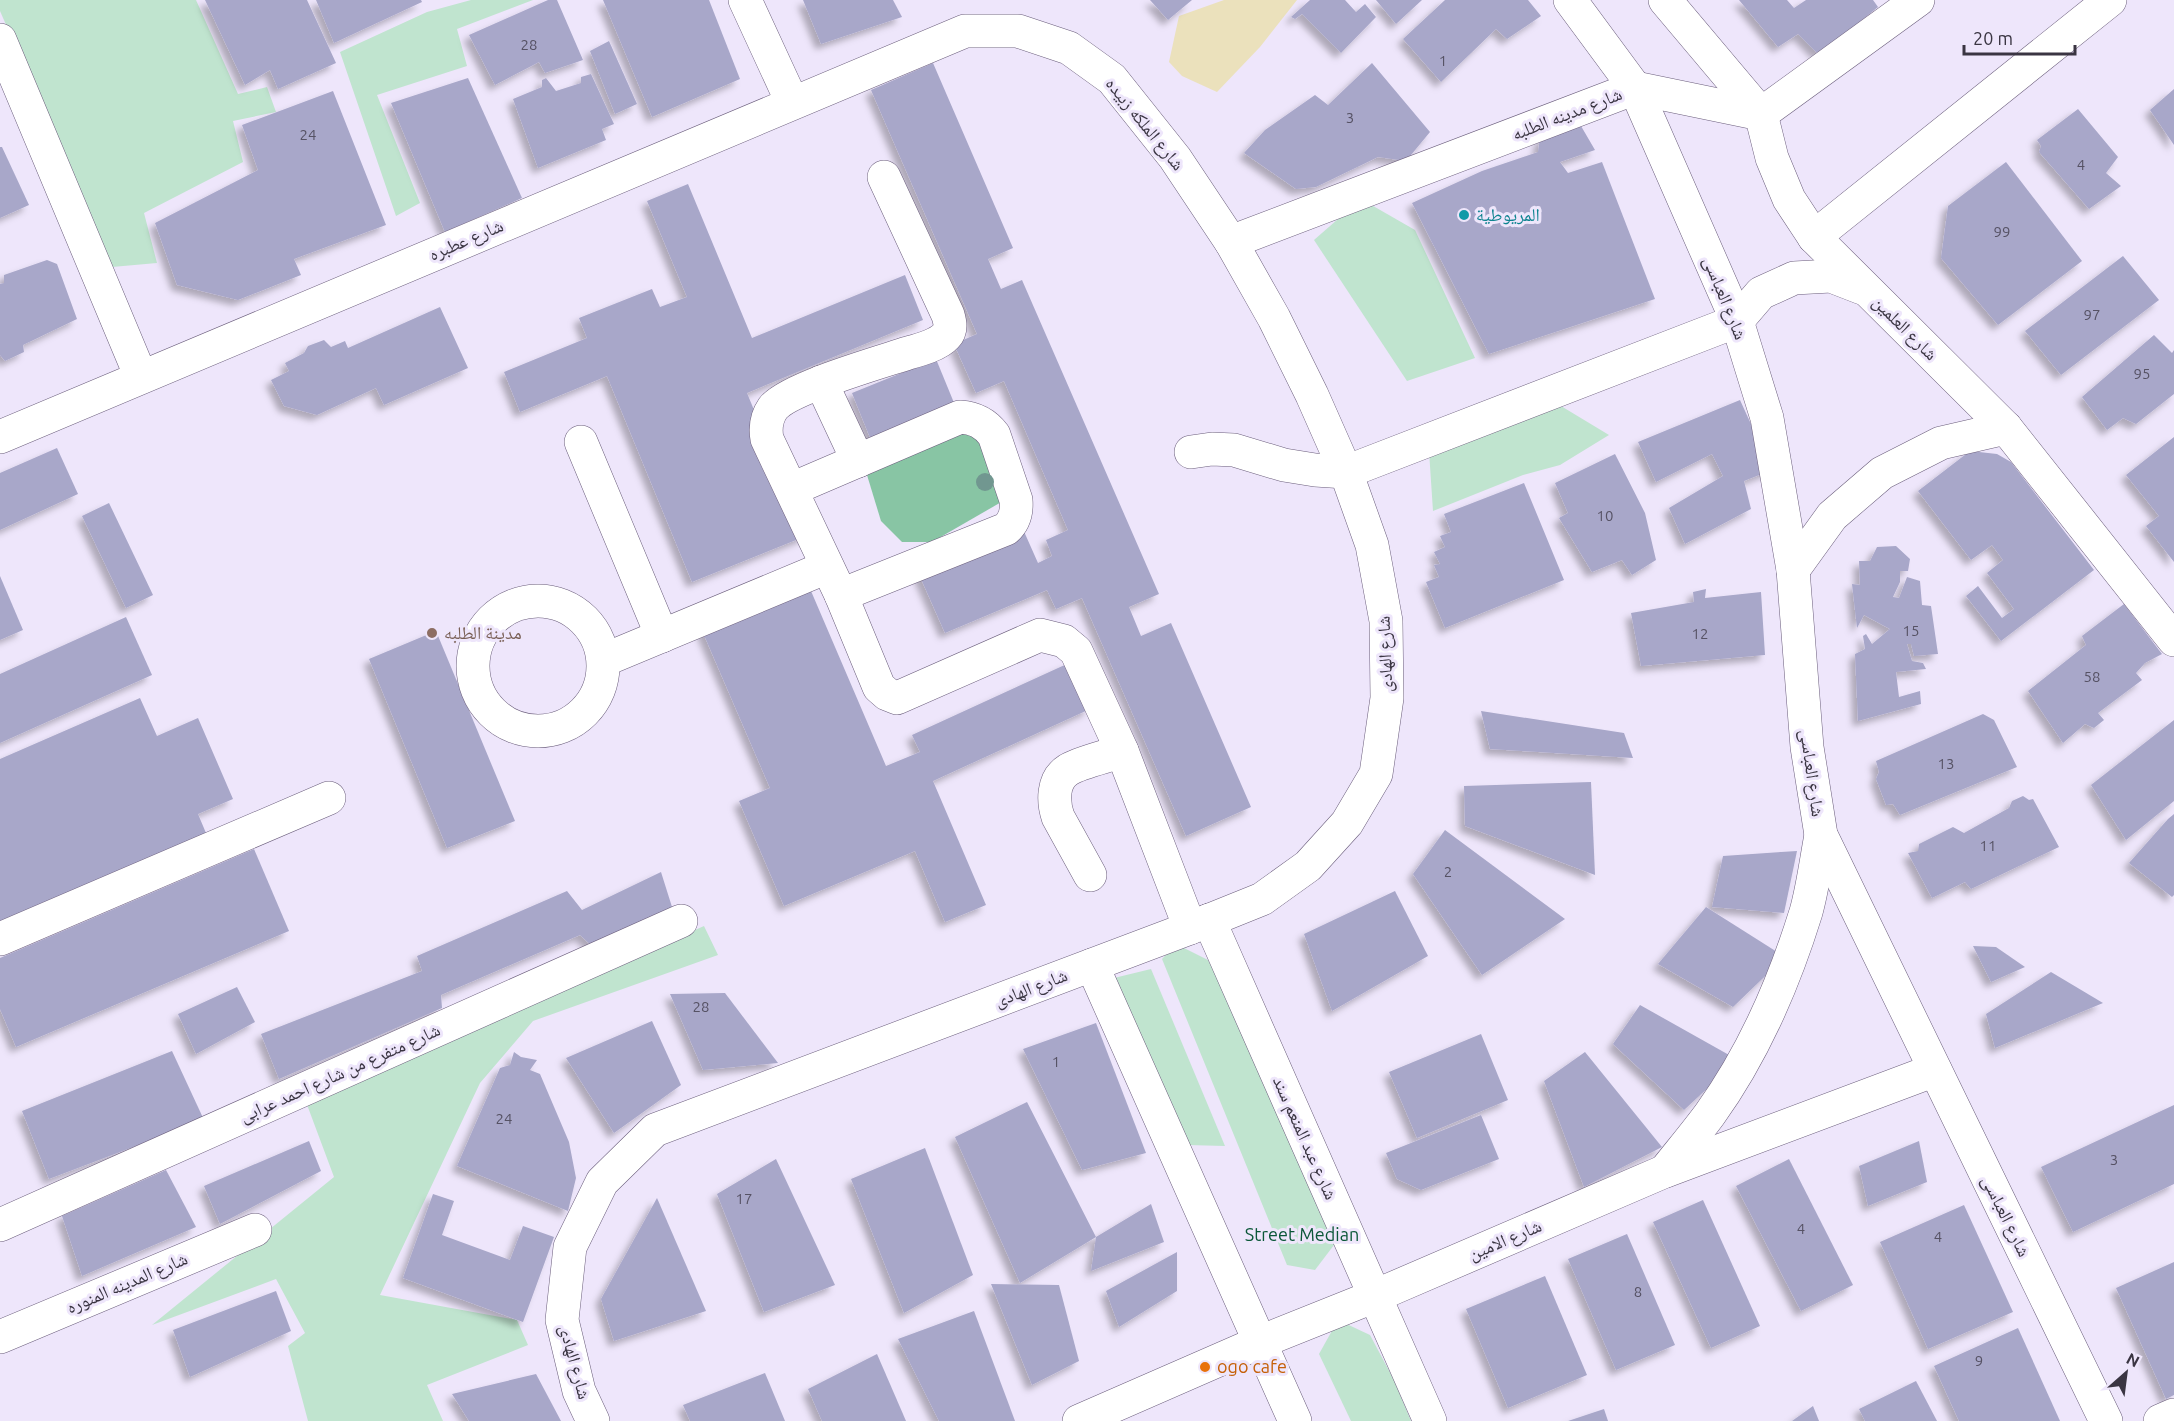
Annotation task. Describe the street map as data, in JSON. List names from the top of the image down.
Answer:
{
  "streets": {
    "street": [
      "شارع مدينه الطلبه",
      "شارع الملكه زبيده",
      "شارع عطبره",
      "شارع العباسى",
      "شارع العلمين",
      "شارع الهادى",
      "شارع متفرع من شارع احمد عرابى",
      "شارع عبد المنعم سند",
      "شارع الامين",
      "شارع المدينه المنوره"
    ]
  },
  "crossings": [
    ["شارع مدينه الطلبه", "شارع الملكه زبيده"],
    ["شارع مدينه الطلبه", "شارع العباسى"],
    ["شارع مدينه الطلبه", "شارع العلمين"],
    ["شارع الملكه زبيده", "شارع عطبره"],
    ["شارع الملكه زبيده", "شارع الهادى"],
    ["شارع العباسى", "شارع الامين"],
    ["شارع الهادى", "شارع عبد المنعم سند"],
    ["شارع عبد المنعم سند", "شارع الامين"]
  ],
  "parks": ["Street Median"],
  "places": ["المريوطية", "مدينة الطلبه", "ogo cafe"],
  "house_numbers": [
    "28",
    "1",
    "3",
    "24",
    "4",
    "99",
    "97",
    "95",
    "10",
    "15",
    "12",
    "58",
    "13",
    "11",
    "2",
    "28",
    "1",
    "24",
    "3",
    "17",
    "4",
    "4",
    "8",
    "9"
  ],
  "scale_bar": "20 m",
  "north": "top right"
}
